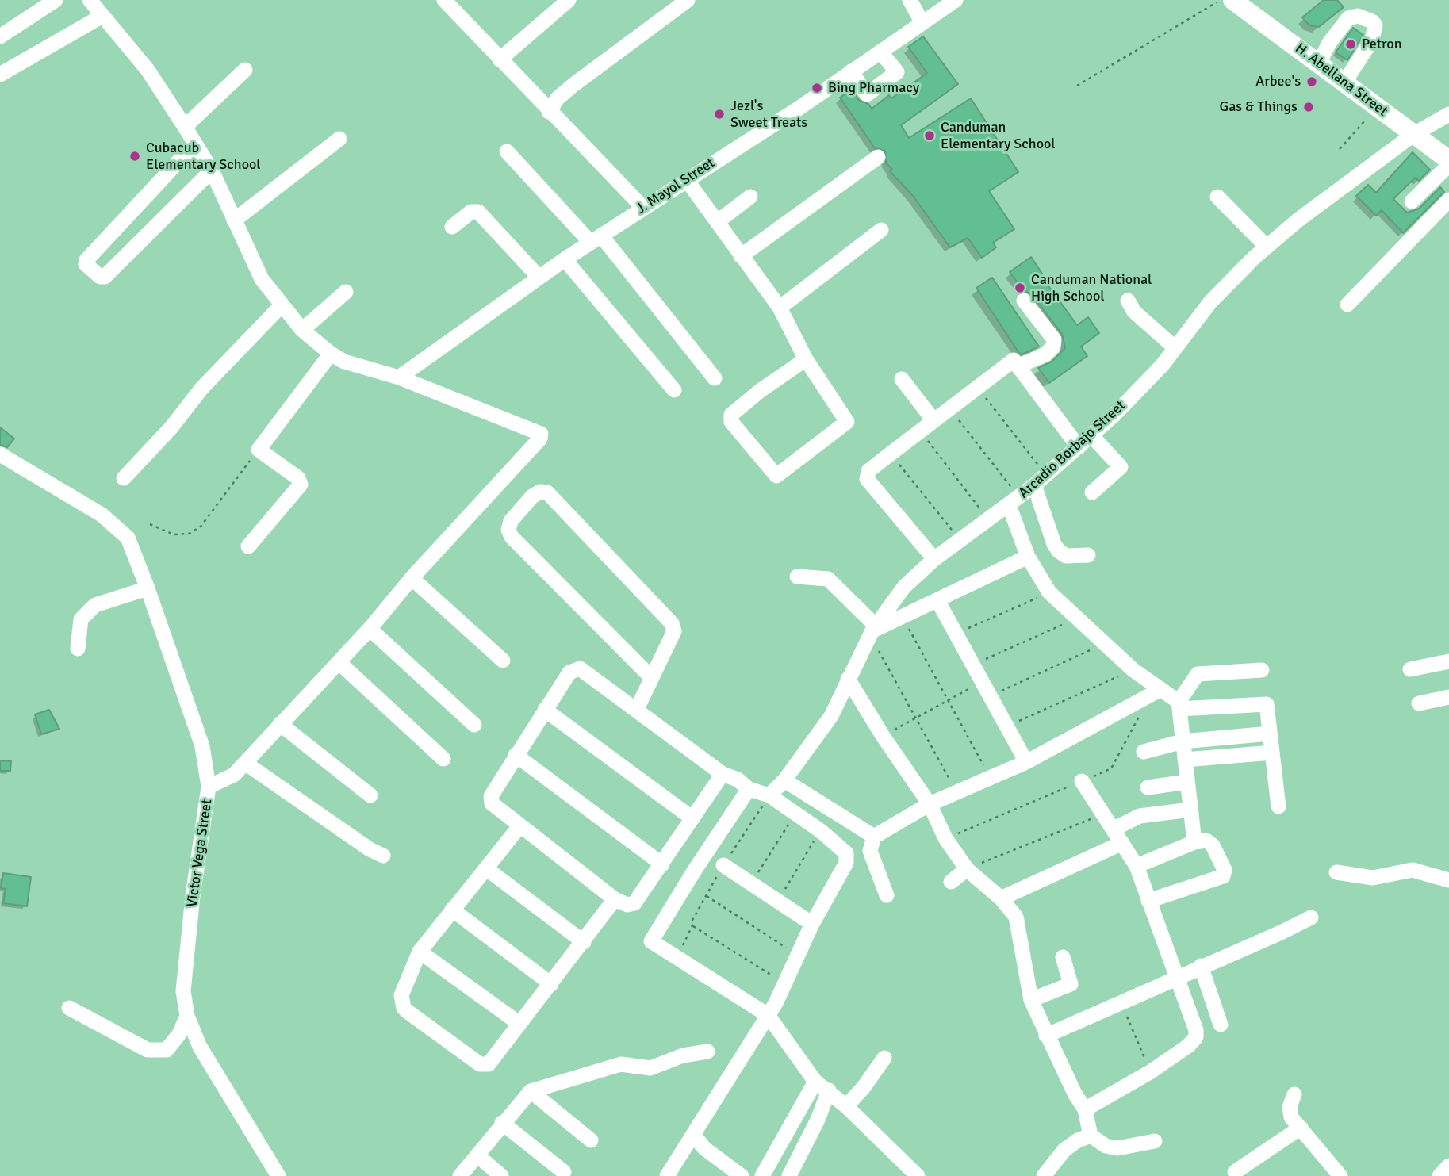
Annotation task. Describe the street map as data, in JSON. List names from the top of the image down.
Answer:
{
  "streets": {
    "main road": ["H. Abellana Street"],
    "street": ["J. Mayol Street", "Arcadio Borbajo Street", "Victor Vega Street"]
  },
  "crossings": [
    ["H. Abellana Street", "Arcadio Borbajo Street"]
  ],
  "places": [
    "Petron",
    "Arbee's",
    "Bing Pharmacy",
    "Gas & Things",
    "Jezl's Sweet Treats",
    "Canduman Elementary School",
    "Cubacub Elementary School",
    "Canduman National High School"
  ]
}
